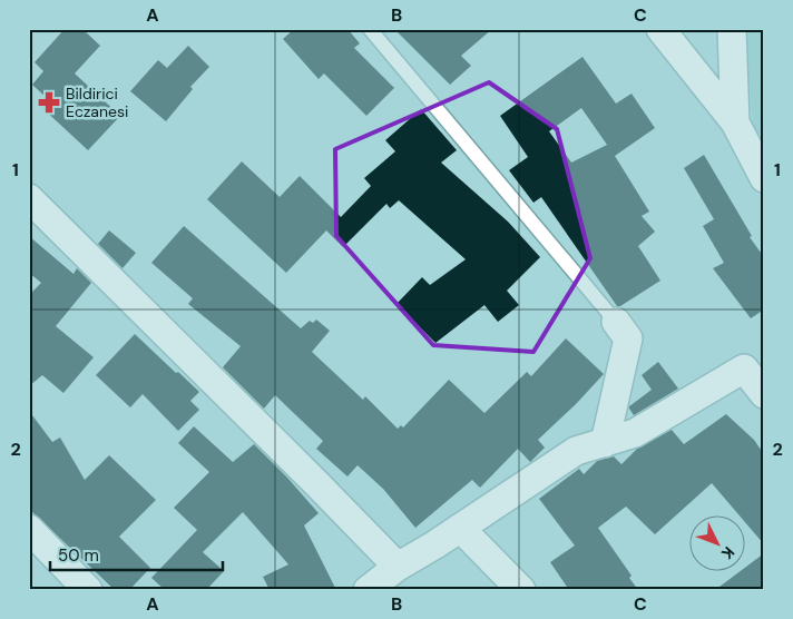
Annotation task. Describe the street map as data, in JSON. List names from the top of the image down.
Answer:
{
  "places": {
    "pharmacy": ["Bildirici Eczanesi"]
  },
  "scale_bar": "50 m",
  "north": "bottom right",
  "grid": {
    "columns": ["A", "B", "C"],
    "rows": ["1", "2"]
  }
}
